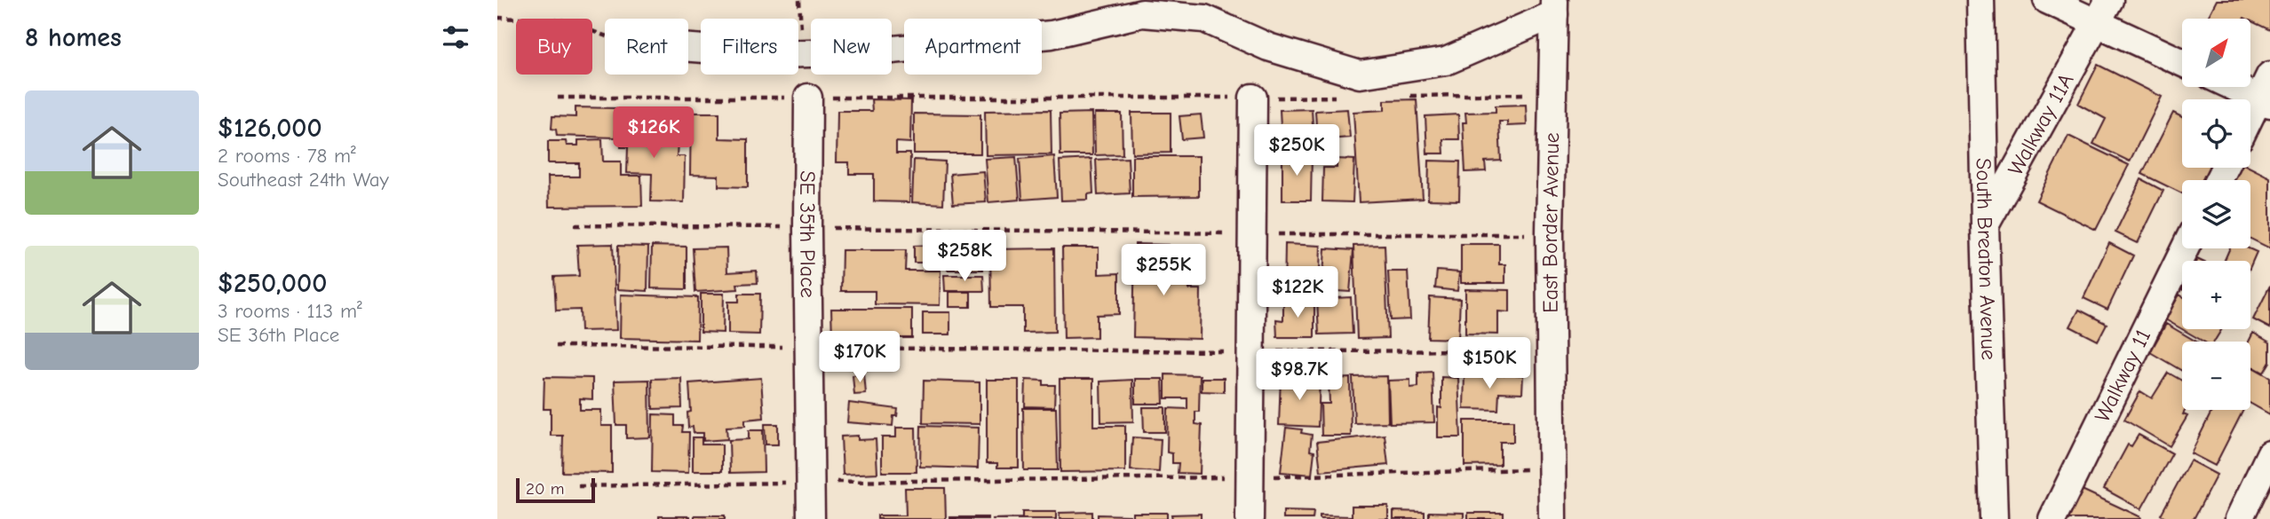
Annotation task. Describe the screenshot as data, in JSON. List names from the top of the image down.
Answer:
{
  "streets": {
    "street": [
      "Walkway 11A",
      "East Border Avenue",
      "SE 35th Place",
      "South Breaton Avenue",
      "Walkway 11"
    ]
  },
  "crossings": [
    ["Walkway 11A", "South Breaton Avenue"]
  ],
  "scale_bar": "20 m",
  "north": "top right",
  "page": {
    "heading": "8 homes",
    "map_buttons": ["+", "−"],
    "chip": [
      "Buy",
      "Rent",
      "Filters",
      "New",
      "Apartment"
    ],
    "list": [
      {
        "name": "$126,000",
        "note": "2 rooms · 78 m² · Southeast 24th Way"
      },
      {
        "name": "$250,000",
        "note": "3 rooms · 113 m² · SE 36th Place"
      }
    ],
    "price": [
      "$126K",
      "$250K",
      "$258K",
      "$255K",
      "$122K",
      "$170K",
      "$150K",
      "$98.7K"
    ],
    "scale": "20 m"
  }
}
